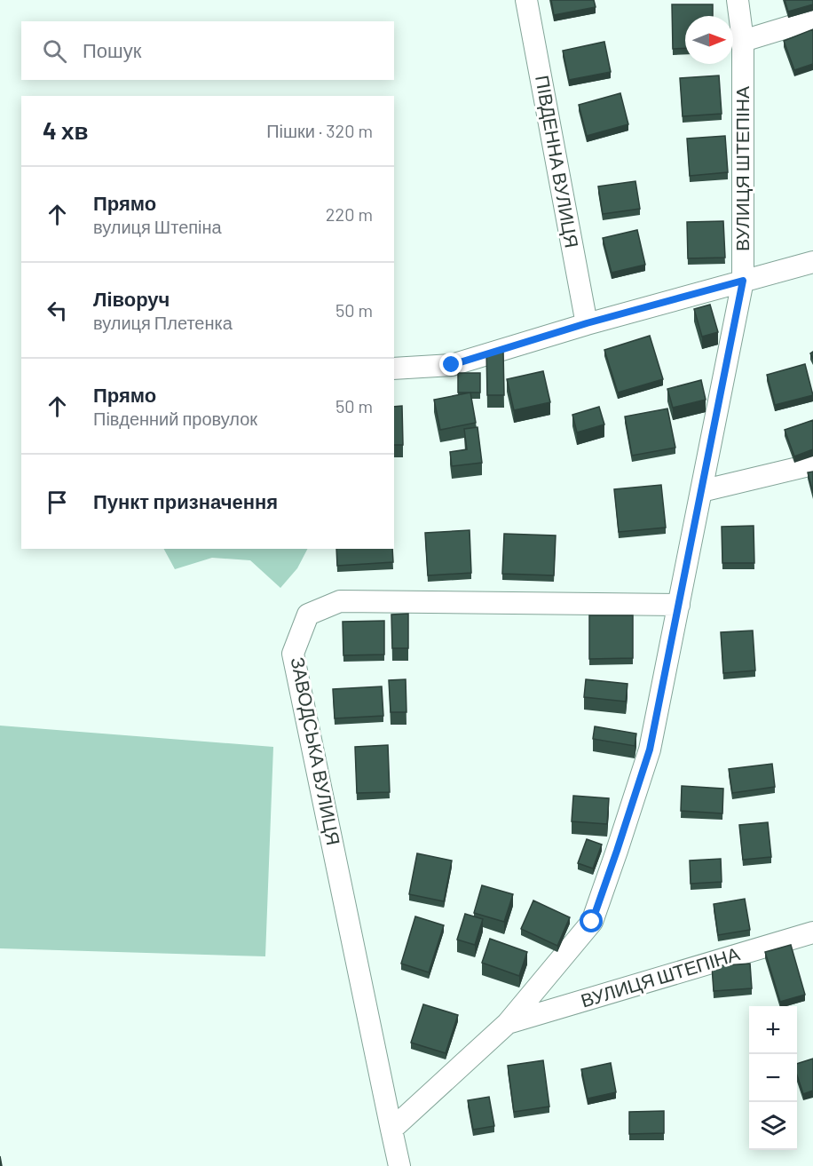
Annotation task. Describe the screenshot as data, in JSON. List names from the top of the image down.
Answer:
{
  "streets": {
    "street": ["ПІВДЕННА ВУЛИЦЯ", "ВУЛИЦЯ ШТЕПІНА", "ЗАВОДСЬКА ВУЛИЦЯ"]
  },
  "crossings": [
    ["ВУЛИЦЯ ШТЕПІНА", "ЗАВОДСЬКА ВУЛИЦЯ"]
  ],
  "north": "right",
  "page": {
    "search": "Пошук",
    "heading": ["4 хв", "Пішки · 320 m"],
    "list": [
      ["Прямо", "вулиця Штепіна", "220 m"],
      ["Ліворуч", "вулиця Плетенка", "50 m"],
      ["Прямо", "Південний провулок", "50 m"],
      "Пункт призначення"
    ],
    "map_buttons": ["+", "−"]
  }
}
